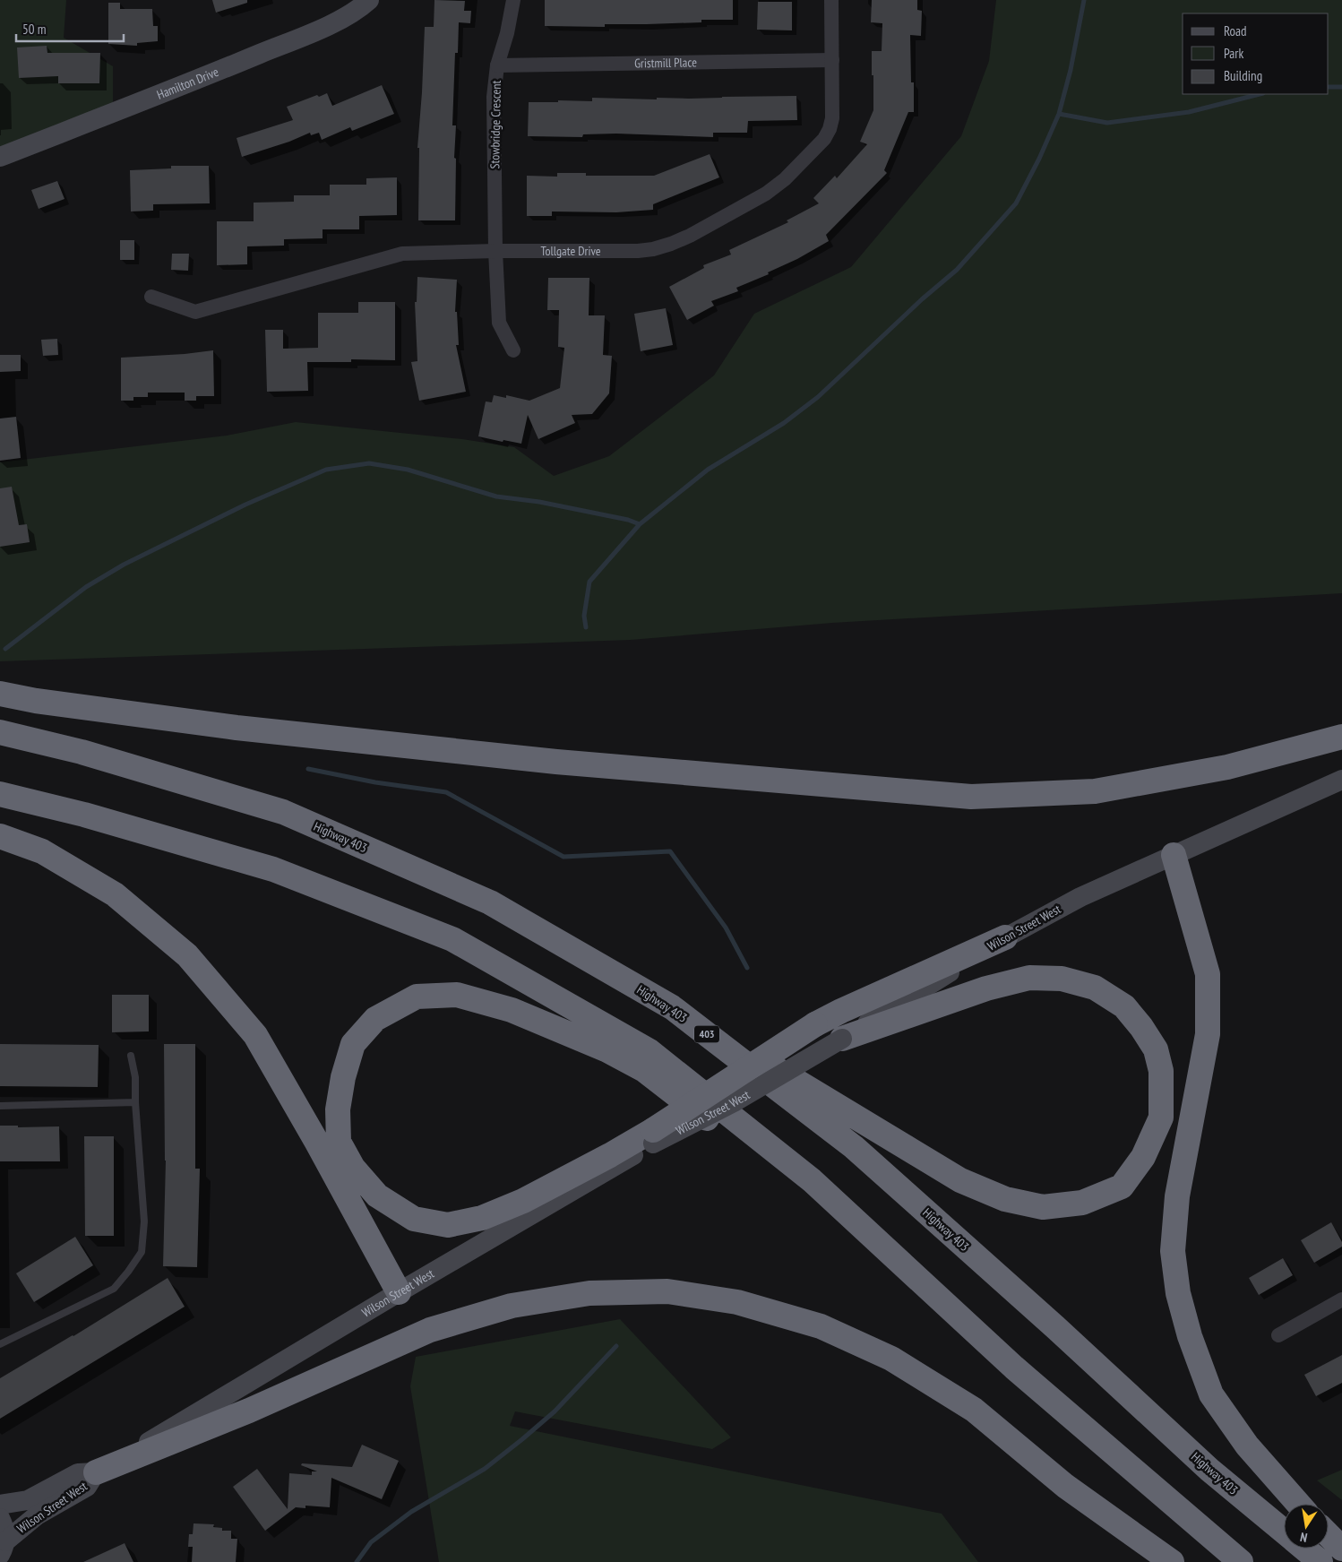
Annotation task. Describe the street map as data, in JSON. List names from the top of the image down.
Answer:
{
  "streets": {
    "highway": ["Highway 403", "403"],
    "main road": ["Hamilton Drive", "Wilson Street West"],
    "street": ["Gristmill Place", "Stowbridge Crescent", "Tollgate Drive"]
  },
  "crossings": [
    ["Gristmill Place", "Stowbridge Crescent"],
    ["Gristmill Place", "Tollgate Drive"],
    ["Stowbridge Crescent", "Tollgate Drive"]
  ],
  "legend": ["Road", "Park", "Building"],
  "scale_bar": "50 m",
  "north": "bottom"
}
